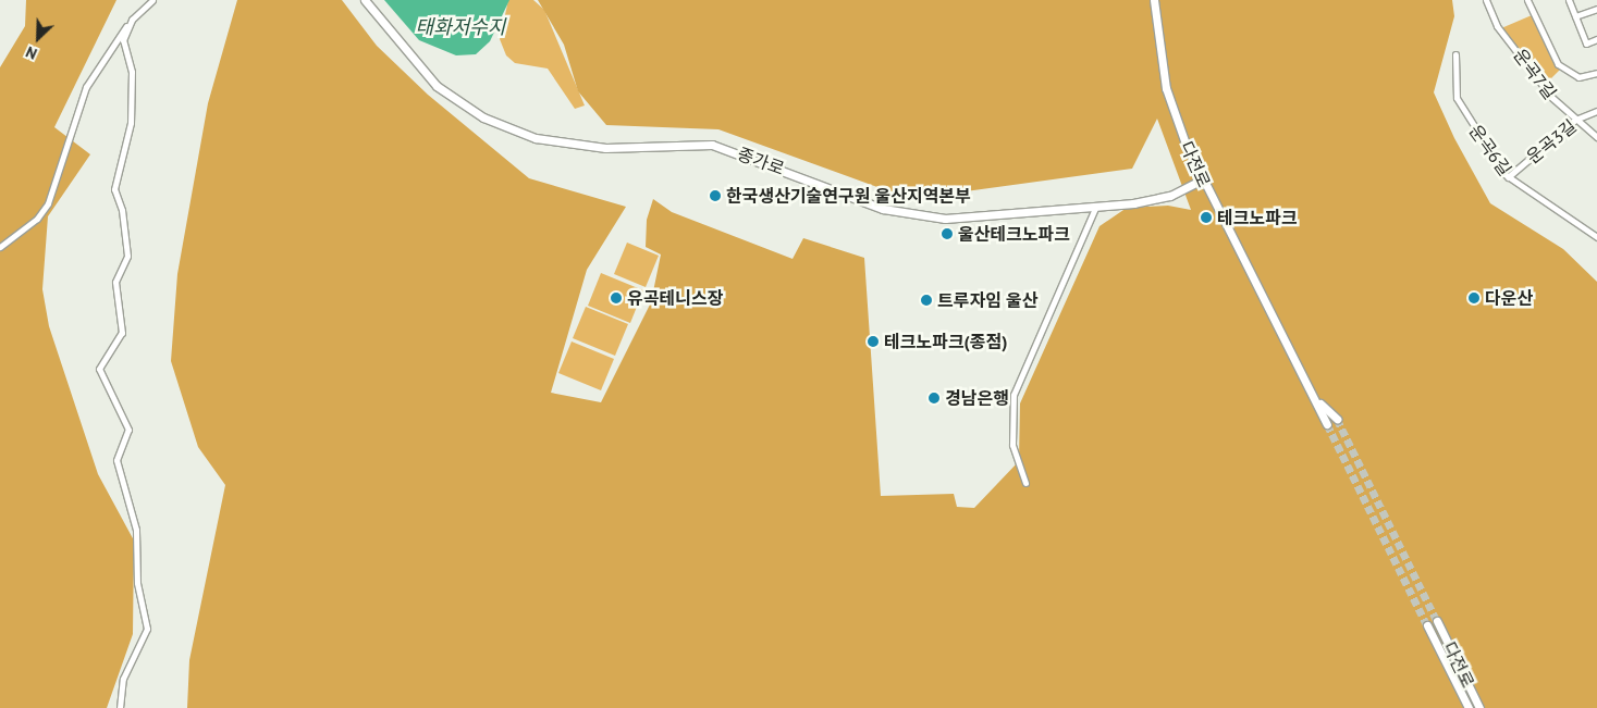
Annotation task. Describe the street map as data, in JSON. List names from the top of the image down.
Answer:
{
  "streets": {
    "main road": ["종가로", "다전로"],
    "street": ["운곡7길", "운곡3길", "운곡6길"]
  },
  "crossings": [
    ["운곡7길", "운곡3길"],
    ["운곡3길", "운곡6길"],
    ["종가로", "다전로"]
  ],
  "water": ["태화저수지"],
  "places": [
    "한국생산기술연구원 울산지역본부",
    "테크노파크",
    "울산테크노파크",
    "유곡테니스장",
    "다운산",
    "트루자임 울산",
    "테크노파크(종점)",
    "경남은행"
  ],
  "north": "bottom left"
}
